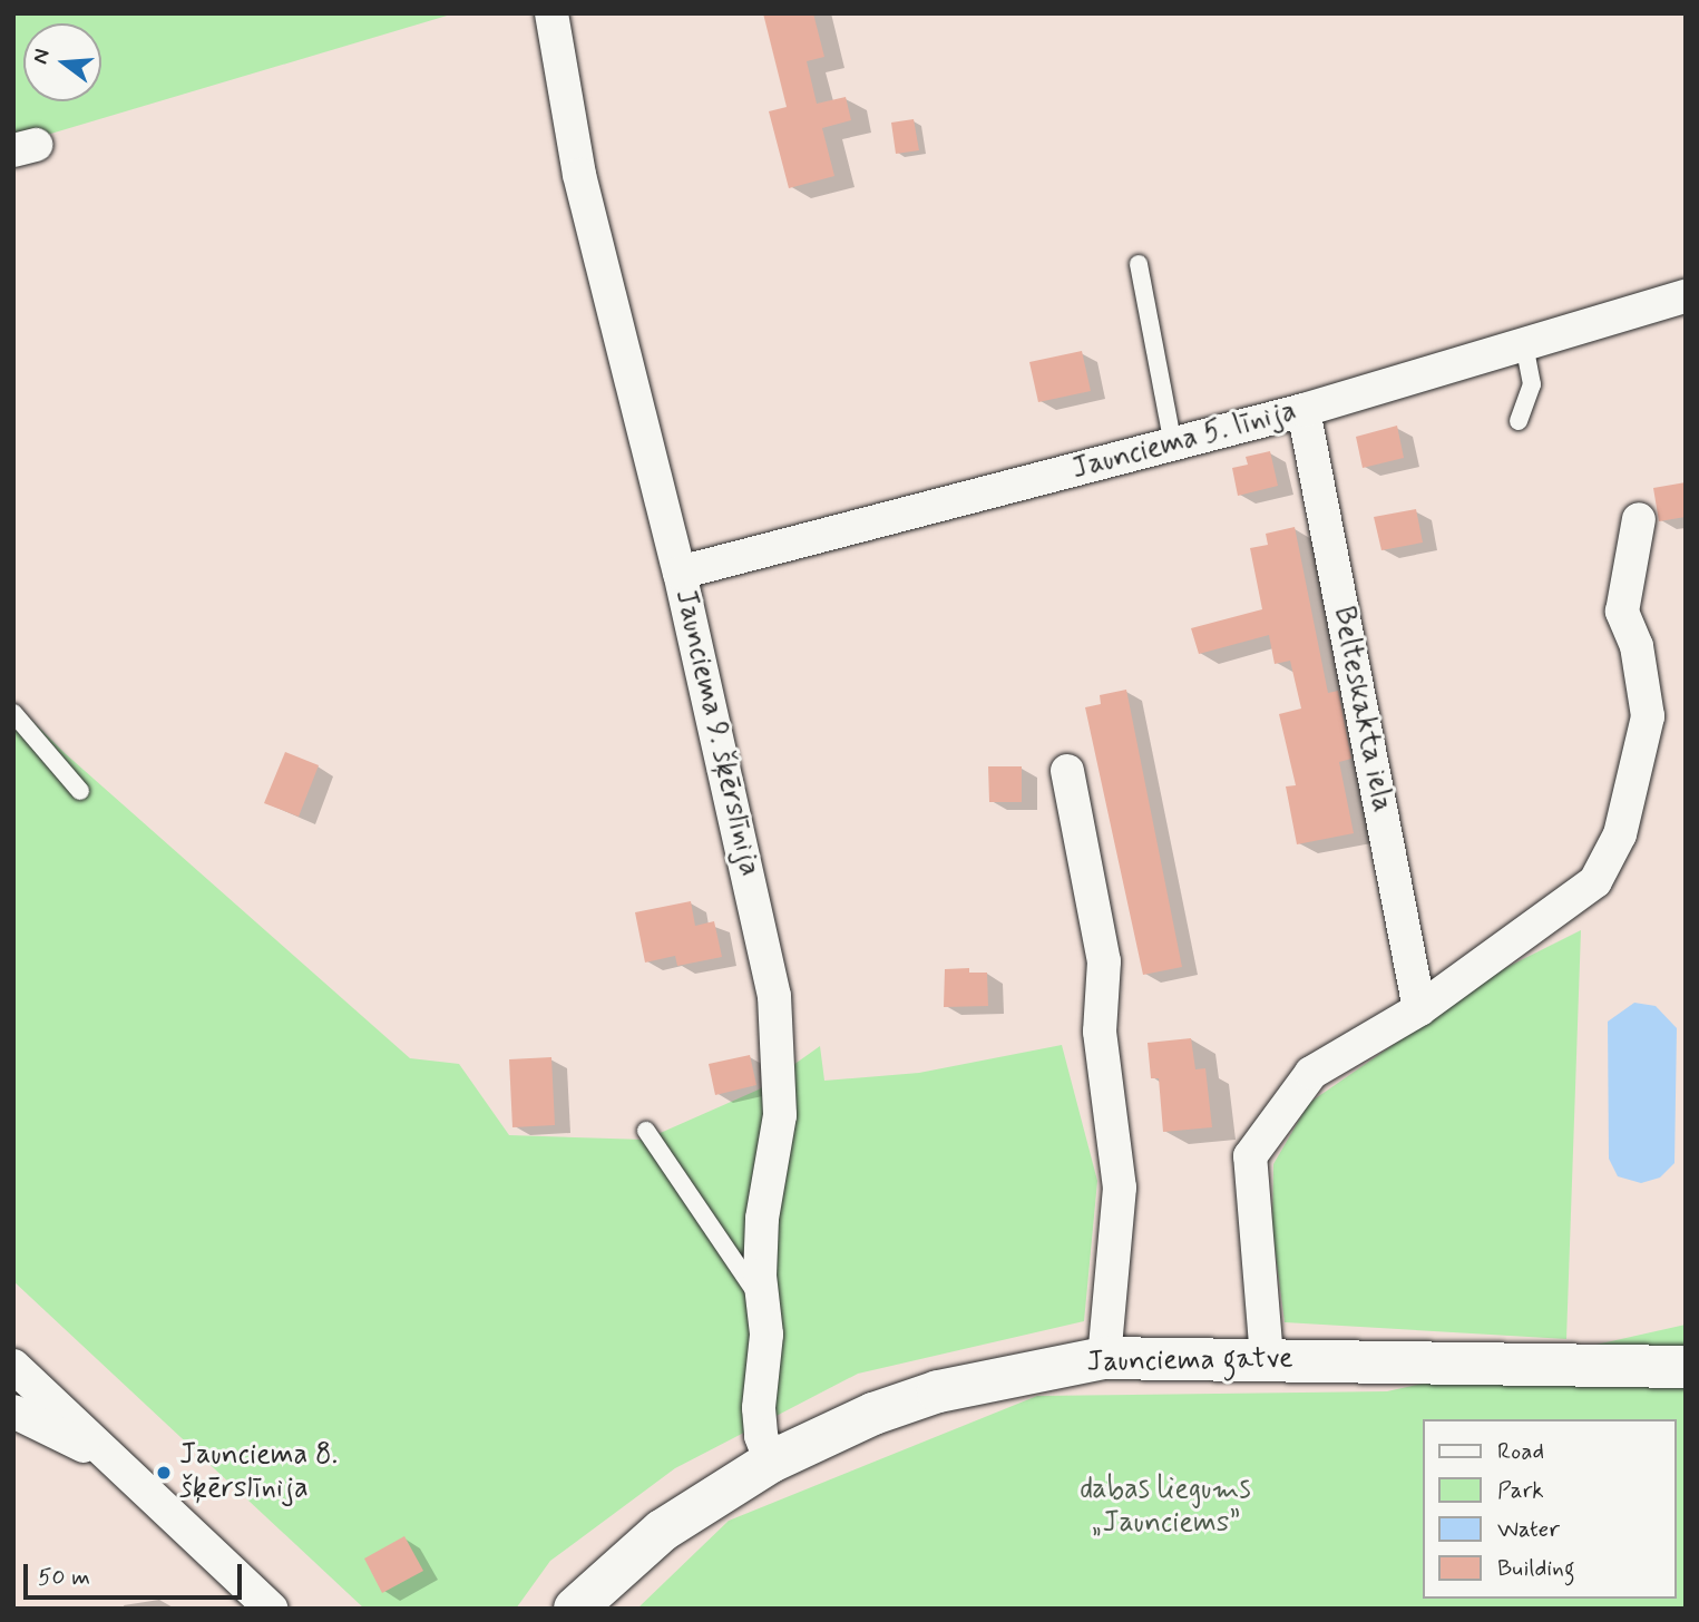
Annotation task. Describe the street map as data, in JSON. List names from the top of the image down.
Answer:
{
  "streets": {
    "main road": ["Jaunciema gatve"],
    "street": ["Jaunciema 5. līnija", "Belteskakta iela", "Jaunciema 9. šķērslīnija"]
  },
  "crossings": [
    ["Jaunciema 5. līnija", "Belteskakta iela"],
    ["Jaunciema 5. līnija", "Jaunciema 9. šķērslīnija"],
    ["Jaunciema 9. šķērslīnija", "Jaunciema gatve"]
  ],
  "parks": ["dabas liegums „Jaunciems”"],
  "places": ["Jaunciema 8. šķērslīnija"],
  "legend": [
    "Road",
    "Park",
    "Water",
    "Building"
  ],
  "scale_bar": "50 m",
  "north": "left"
}
